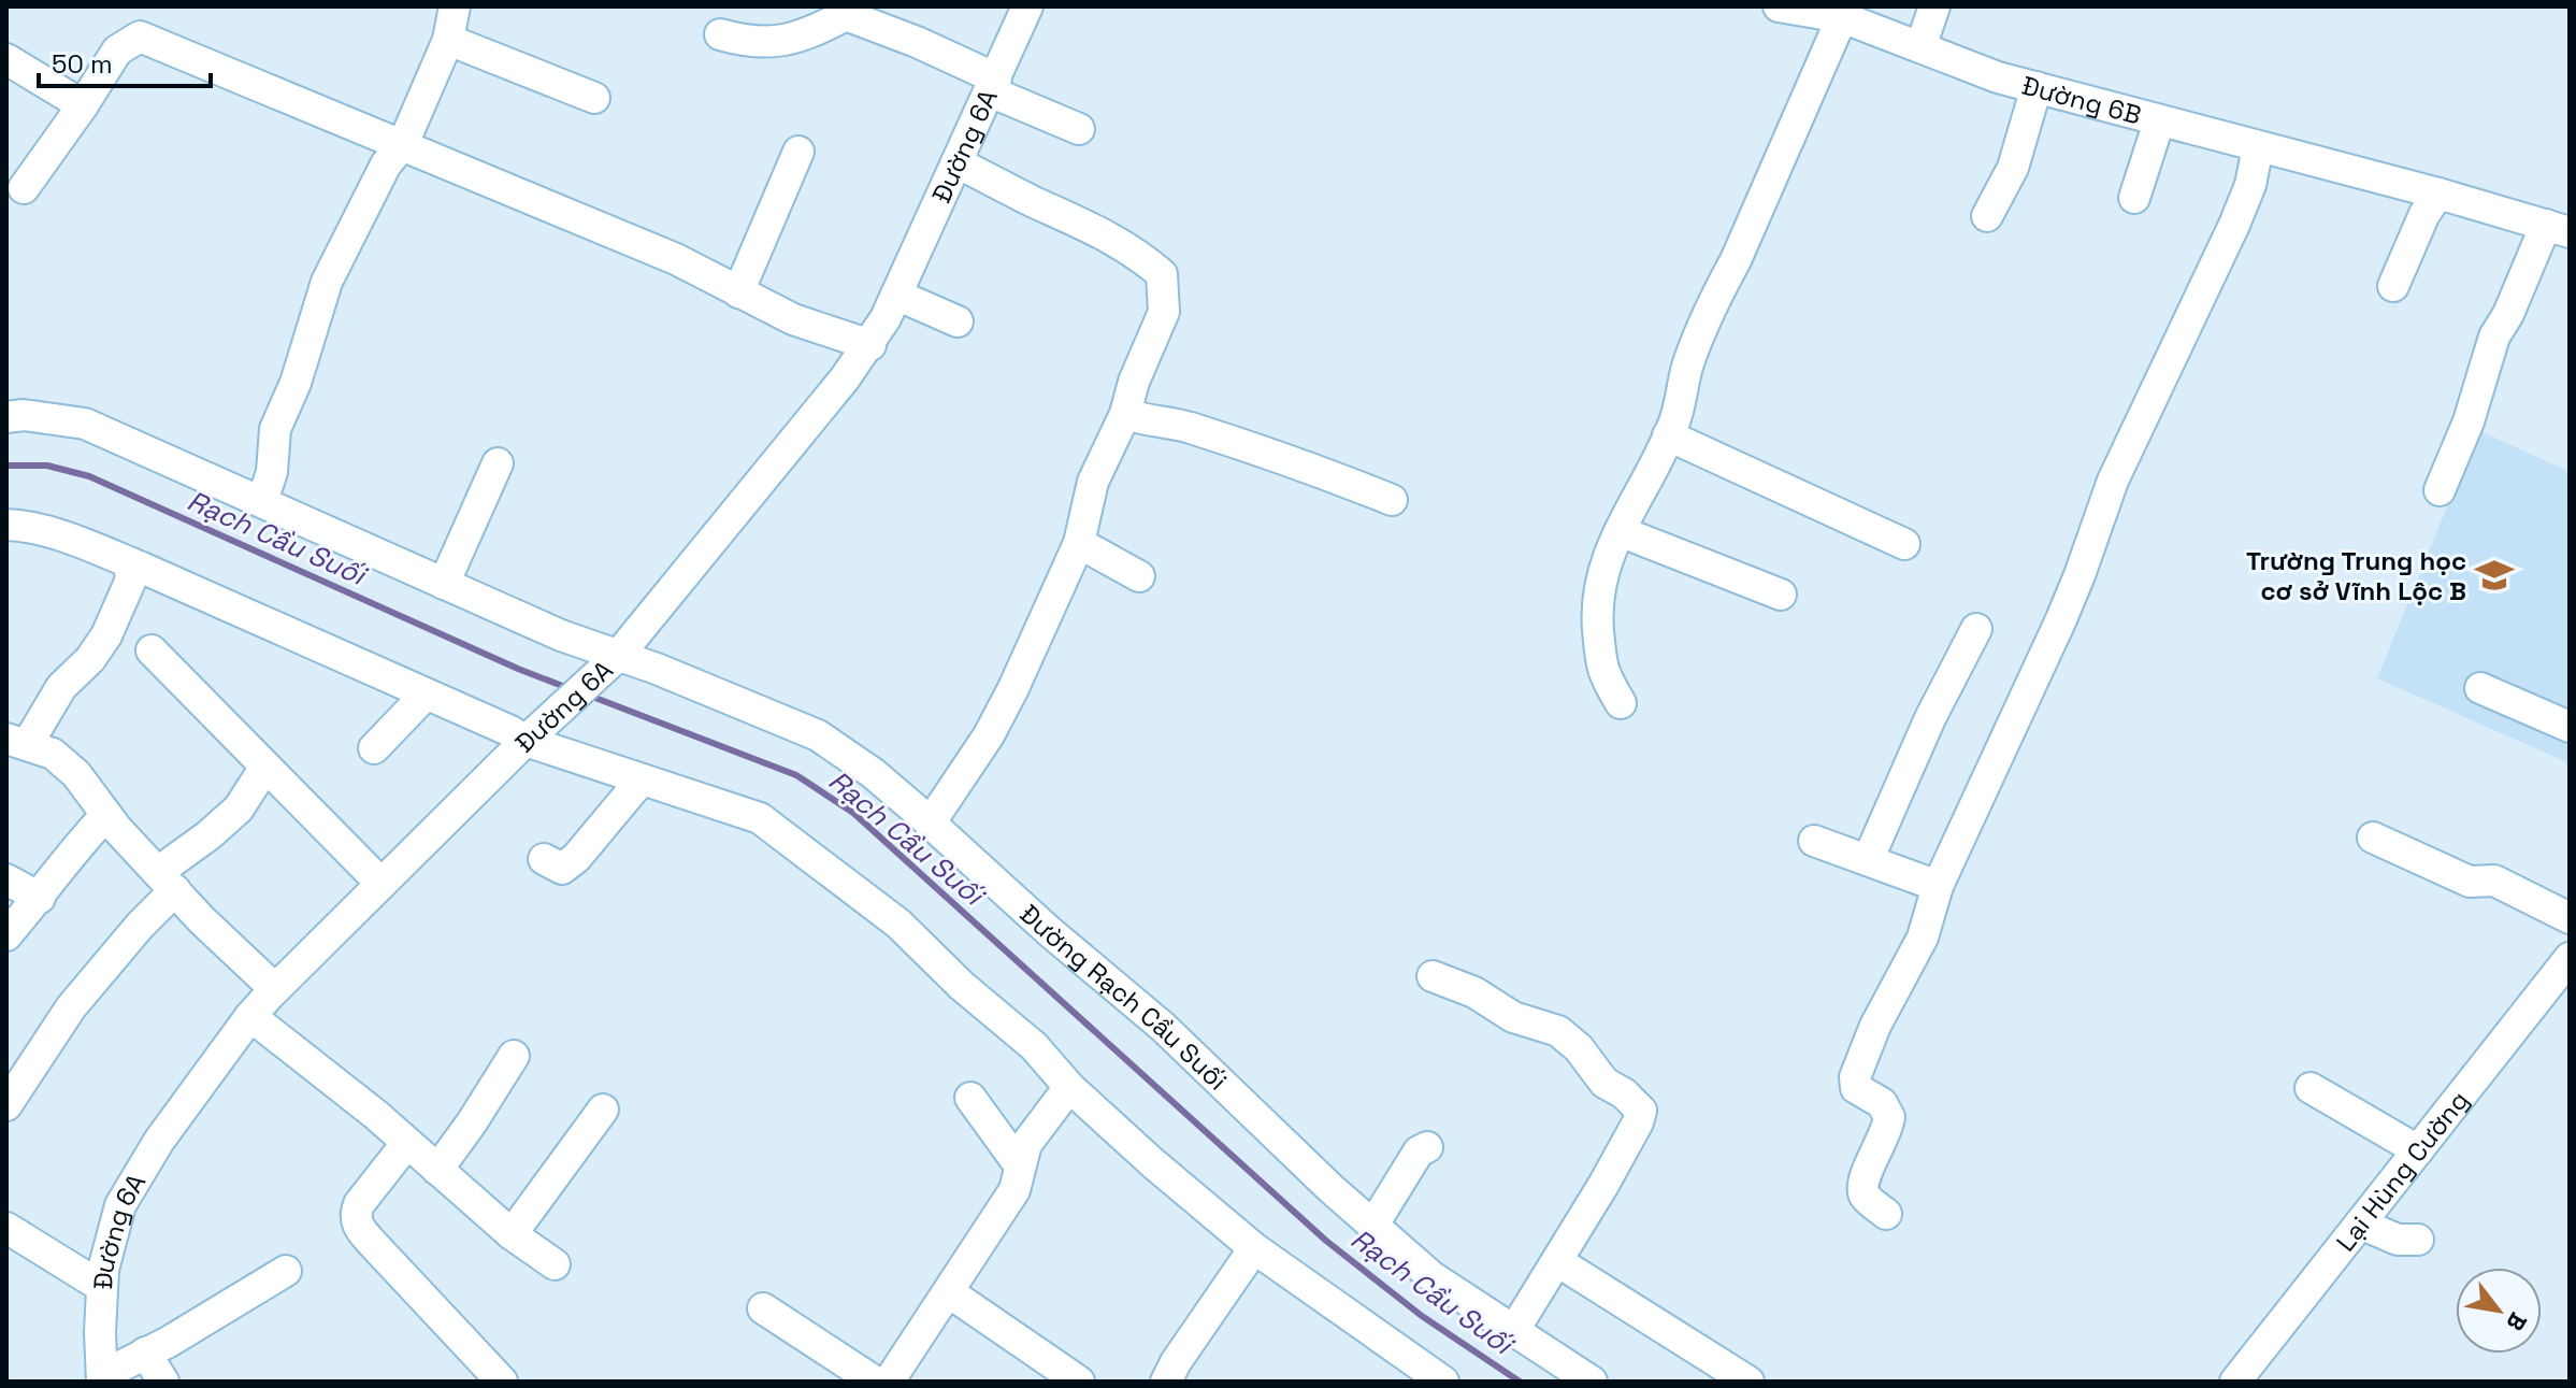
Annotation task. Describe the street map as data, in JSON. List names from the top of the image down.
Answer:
{
  "streets": {
    "street": [
      "Đường 6B",
      "Đường 6A",
      "Đường Rạch Cầu Suối",
      "Lại Hùng Cường"
    ]
  },
  "crossings": [
    ["Đường 6A", "Đường Rạch Cầu Suối"]
  ],
  "water": ["Rạch Cầu Suối"],
  "places": {
    "school or university": ["Trường Trung học cơ sở Vĩnh Lộc B"]
  },
  "scale_bar": "50 m",
  "north": "bottom right"
}
